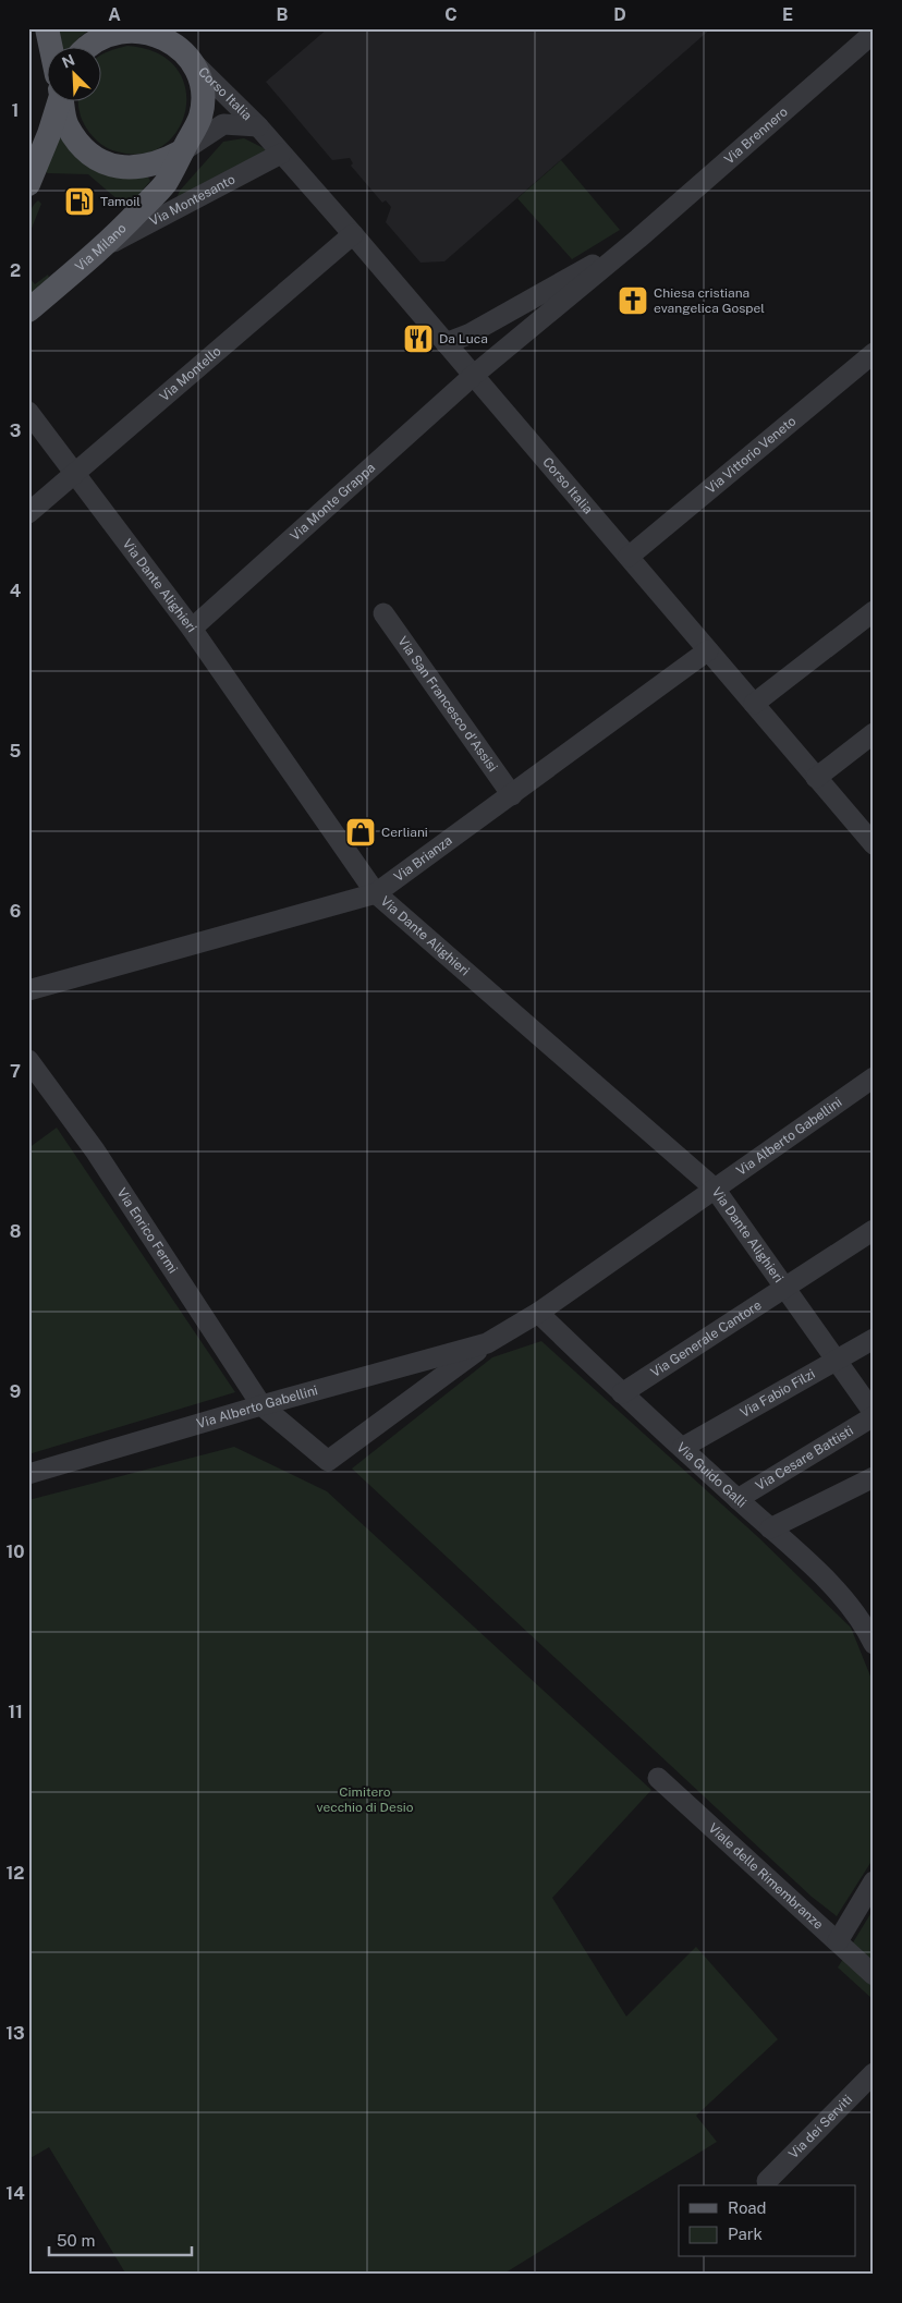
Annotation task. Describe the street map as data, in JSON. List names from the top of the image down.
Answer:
{
  "streets": {
    "main road": ["Via Milano"],
    "street": [
      "Corso Italia",
      "Via Brennero",
      "Via Montesanto",
      "Via Montello",
      "Via Vittorio Veneto",
      "Via Monte Grappa",
      "Via Dante Alighieri",
      "Via San Francesco d'Assisi",
      "Via Brianza",
      "Via Alberto Gabellini",
      "Via Enrico Fermi",
      "Via Generale Cantore",
      "Via Fabio Filzi",
      "Via Cesare Battisti",
      "Via Guido Galli",
      "Viale delle Rimembranze",
      "Via dei Serviti"
    ]
  },
  "crossings": [
    ["Corso Italia", "Via Brennero"],
    ["Corso Italia", "Via Montesanto"],
    ["Corso Italia", "Via Milano"],
    ["Corso Italia", "Via Montello"],
    ["Corso Italia", "Via Vittorio Veneto"],
    ["Corso Italia", "Via Monte Grappa"],
    ["Corso Italia", "Via Brianza"],
    ["Via Brennero", "Via Monte Grappa"],
    ["Via Montesanto", "Via Milano"],
    ["Via Montello", "Via Dante Alighieri"],
    ["Via Monte Grappa", "Via Dante Alighieri"],
    ["Via Dante Alighieri", "Via Brianza"],
    ["Via Dante Alighieri", "Via Alberto Gabellini"],
    ["Via Dante Alighieri", "Via Generale Cantore"],
    ["Via Dante Alighieri", "Via Fabio Filzi"],
    ["Via Dante Alighieri", "Via Cesare Battisti"],
    ["Via San Francesco d'Assisi", "Via Brianza"],
    ["Via Alberto Gabellini", "Via Enrico Fermi"],
    ["Via Alberto Gabellini", "Via Guido Galli"],
    ["Via Generale Cantore", "Via Guido Galli"],
    ["Via Fabio Filzi", "Via Guido Galli"],
    ["Via Cesare Battisti", "Via Guido Galli"]
  ],
  "parks": ["Cimitero vecchio di Desio"],
  "places": {
    "fuel station": ["Tamoil"],
    "church": ["Chiesa cristiana evangelica Gospel"],
    "restaurant": ["Da Luca"],
    "shop": ["Cerliani"]
  },
  "legend": ["Road", "Park"],
  "scale_bar": "50 m",
  "north": "top left",
  "grid": {
    "columns": [
      "A",
      "B",
      "C",
      "D",
      "E"
    ],
    "rows": [
      "1",
      "2",
      "3",
      "4",
      "5",
      "6",
      "7",
      "8",
      "9",
      "10",
      "11",
      "12",
      "13",
      "14"
    ]
  }
}
